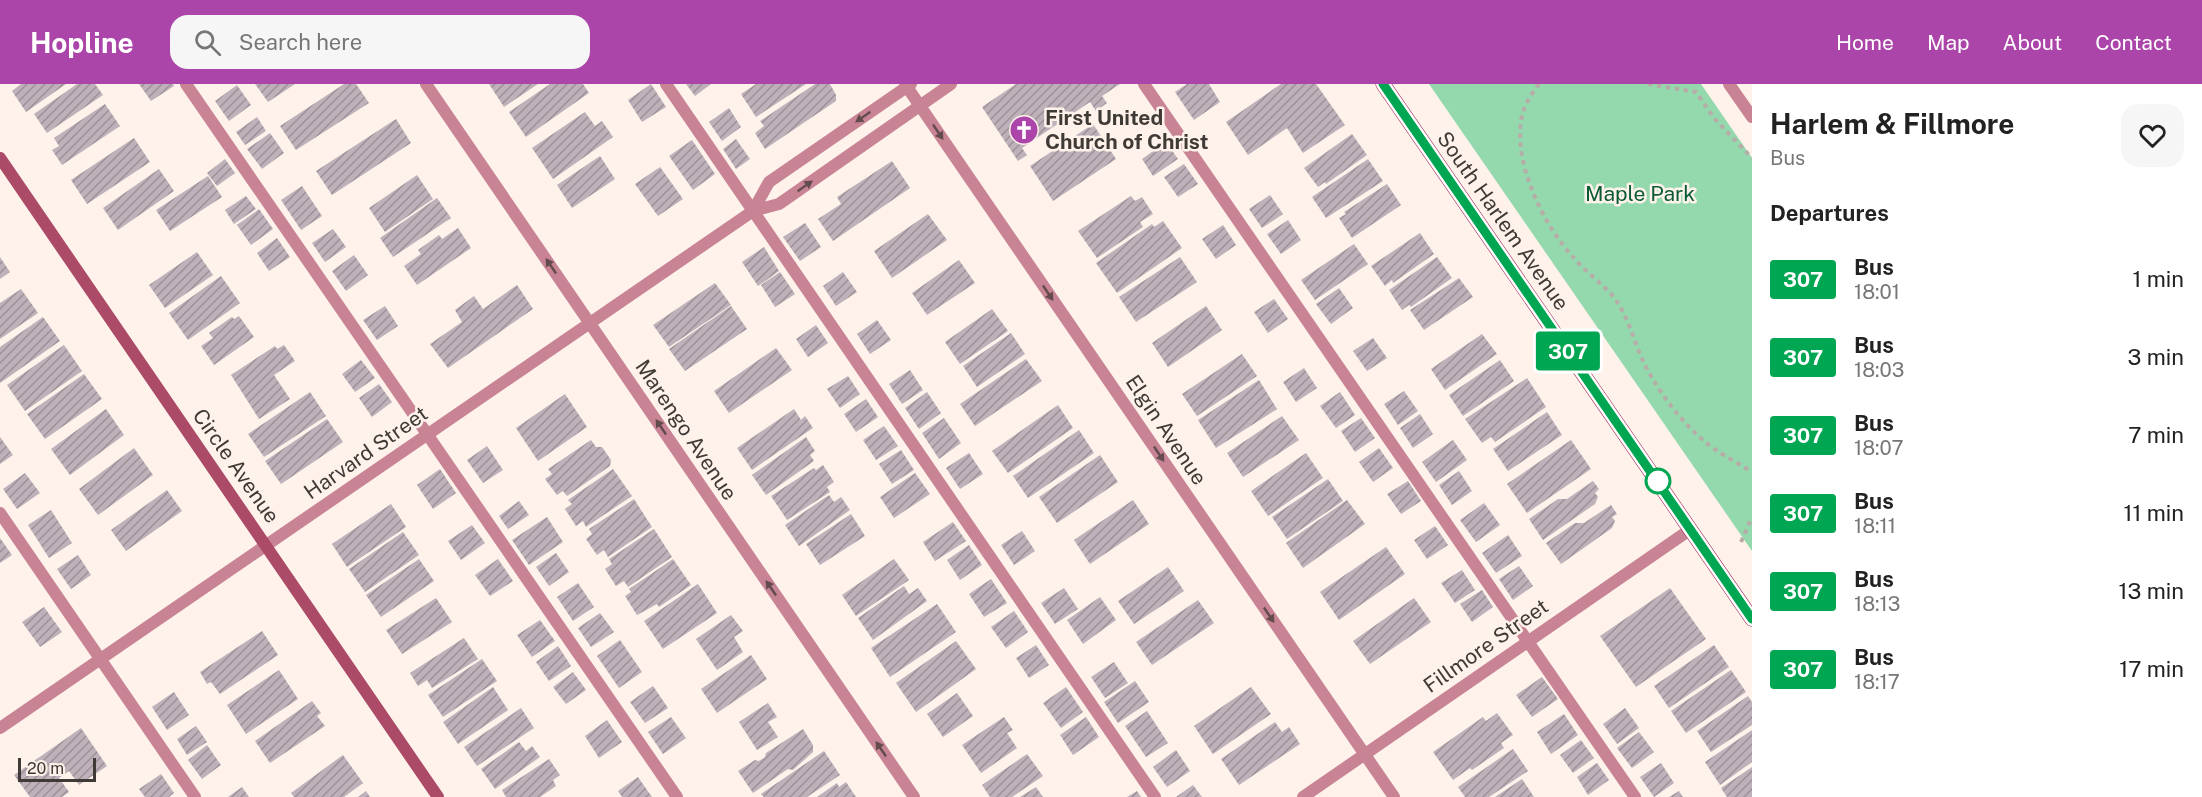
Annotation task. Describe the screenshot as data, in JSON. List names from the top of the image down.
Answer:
{
  "streets": {
    "main road": ["South Harlem Avenue"],
    "street": [
      "Marengo Avenue",
      "Elgin Avenue",
      "Harvard Street",
      "Circle Avenue",
      "Fillmore Street"
    ]
  },
  "crossings": [
    ["South Harlem Avenue", "Fillmore Street"],
    ["Marengo Avenue", "Harvard Street"],
    ["Elgin Avenue", "Harvard Street"],
    ["Elgin Avenue", "Fillmore Street"],
    ["Harvard Street", "Circle Avenue"]
  ],
  "one_way": ["Marengo Avenue", "Elgin Avenue"],
  "parks": ["Maple Park"],
  "places": {
    "church": ["First United Church of Christ"]
  },
  "lines": ["bus line 307"],
  "scale_bar": "20 m",
  "page": {
    "header": "Hopline",
    "search": "Search here",
    "nav": [
      "Home",
      "Map",
      "About",
      "Contact"
    ],
    "on_map": "307",
    "heading": [
      ["Harlem & Fillmore", "Bus"],
      "Departures"
    ],
    "list": [
      {
        "mark": "307",
        "name": "Bus",
        "note": "18:01",
        "value": "1 min"
      },
      {
        "mark": "307",
        "name": "Bus",
        "note": "18:03",
        "value": "3 min"
      },
      {
        "mark": "307",
        "name": "Bus",
        "note": "18:07",
        "value": "7 min"
      },
      {
        "mark": "307",
        "name": "Bus",
        "note": "18:11",
        "value": "11 min"
      },
      {
        "mark": "307",
        "name": "Bus",
        "note": "18:13",
        "value": "13 min"
      },
      {
        "mark": "307",
        "name": "Bus",
        "note": "18:17",
        "value": "17 min"
      }
    ],
    "scale": "20 m"
  }
}
